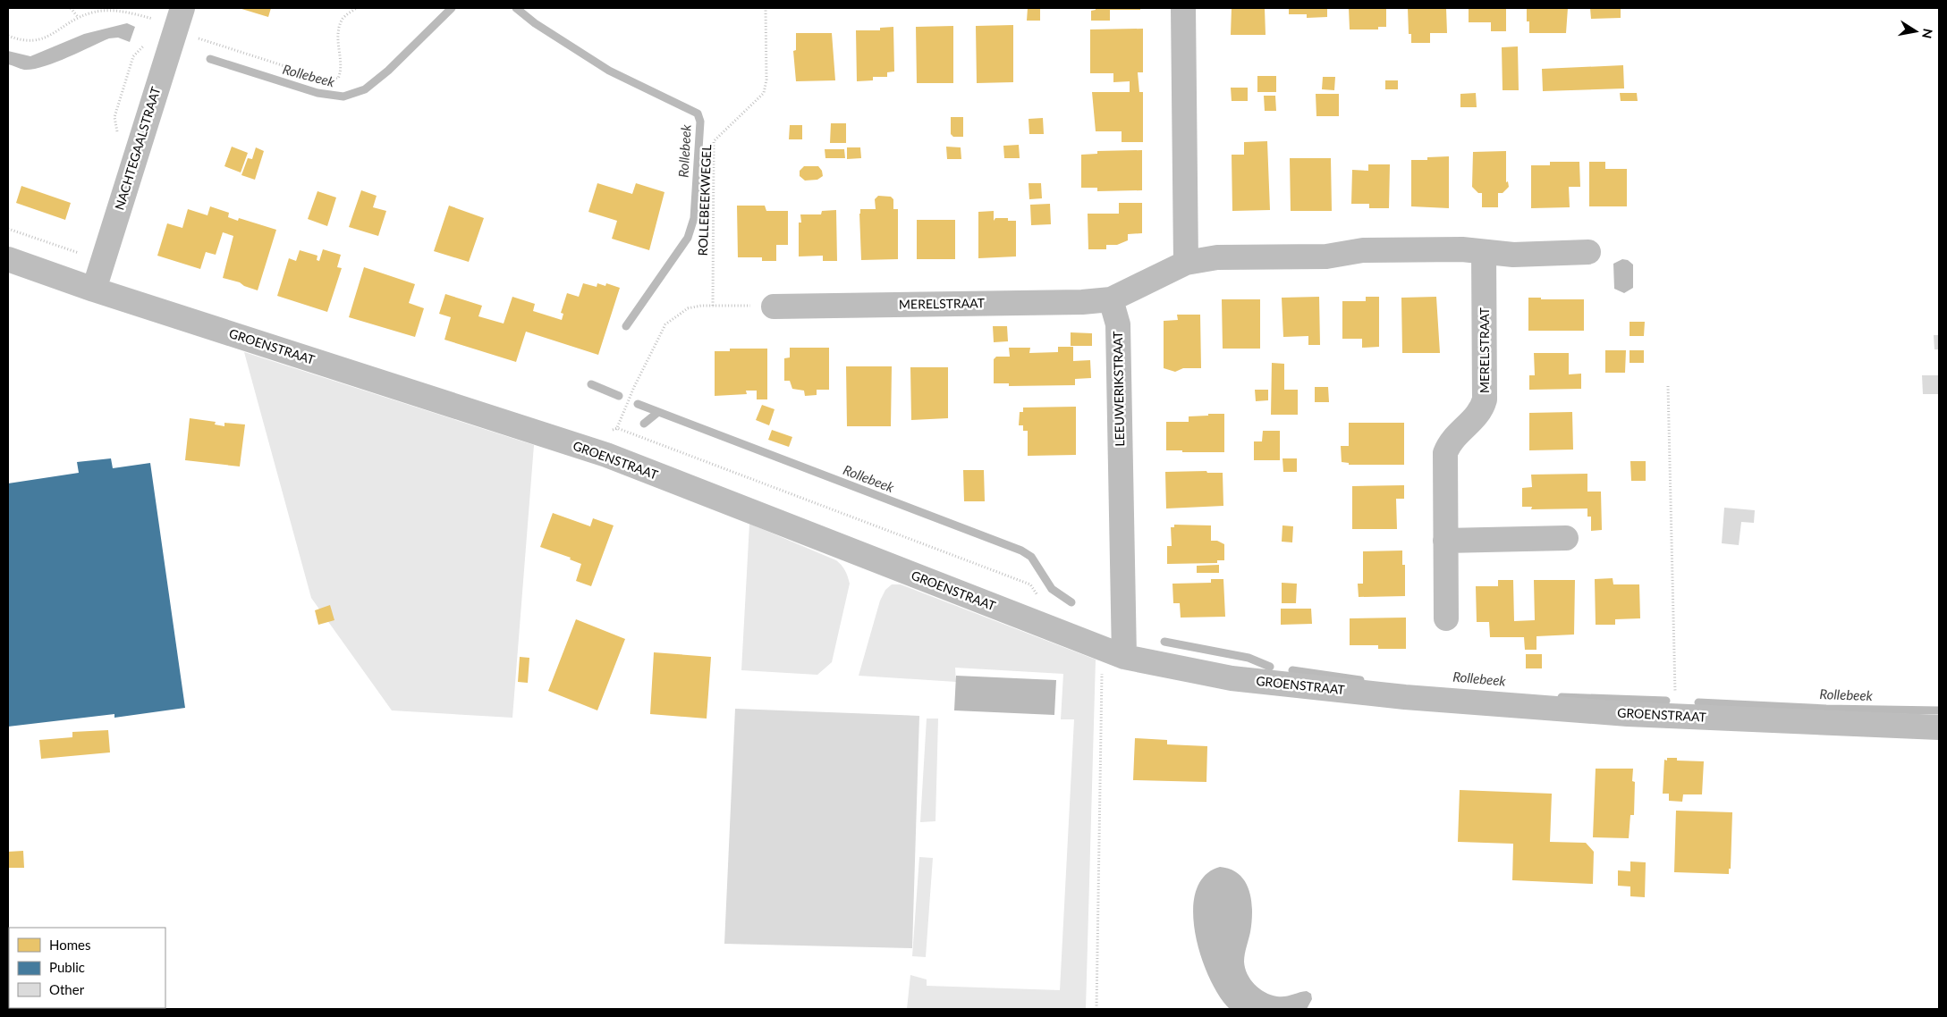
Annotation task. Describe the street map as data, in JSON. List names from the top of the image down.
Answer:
{
  "streets": {
    "street": [
      "NACHTEGAALSTRAAT",
      "MERELSTRAAT",
      "GROENSTRAAT",
      "LEEUWERIKSTRAAT"
    ],
    "path": ["ROLLEBEEKWEGEL"]
  },
  "crossings": [
    ["NACHTEGAALSTRAAT", "GROENSTRAAT"],
    ["MERELSTRAAT", "LEEUWERIKSTRAAT"],
    ["GROENSTRAAT", "LEEUWERIKSTRAAT"]
  ],
  "water": ["Rollebeek"],
  "legend": ["Homes", "Public", "Other"],
  "north": "right"
}
